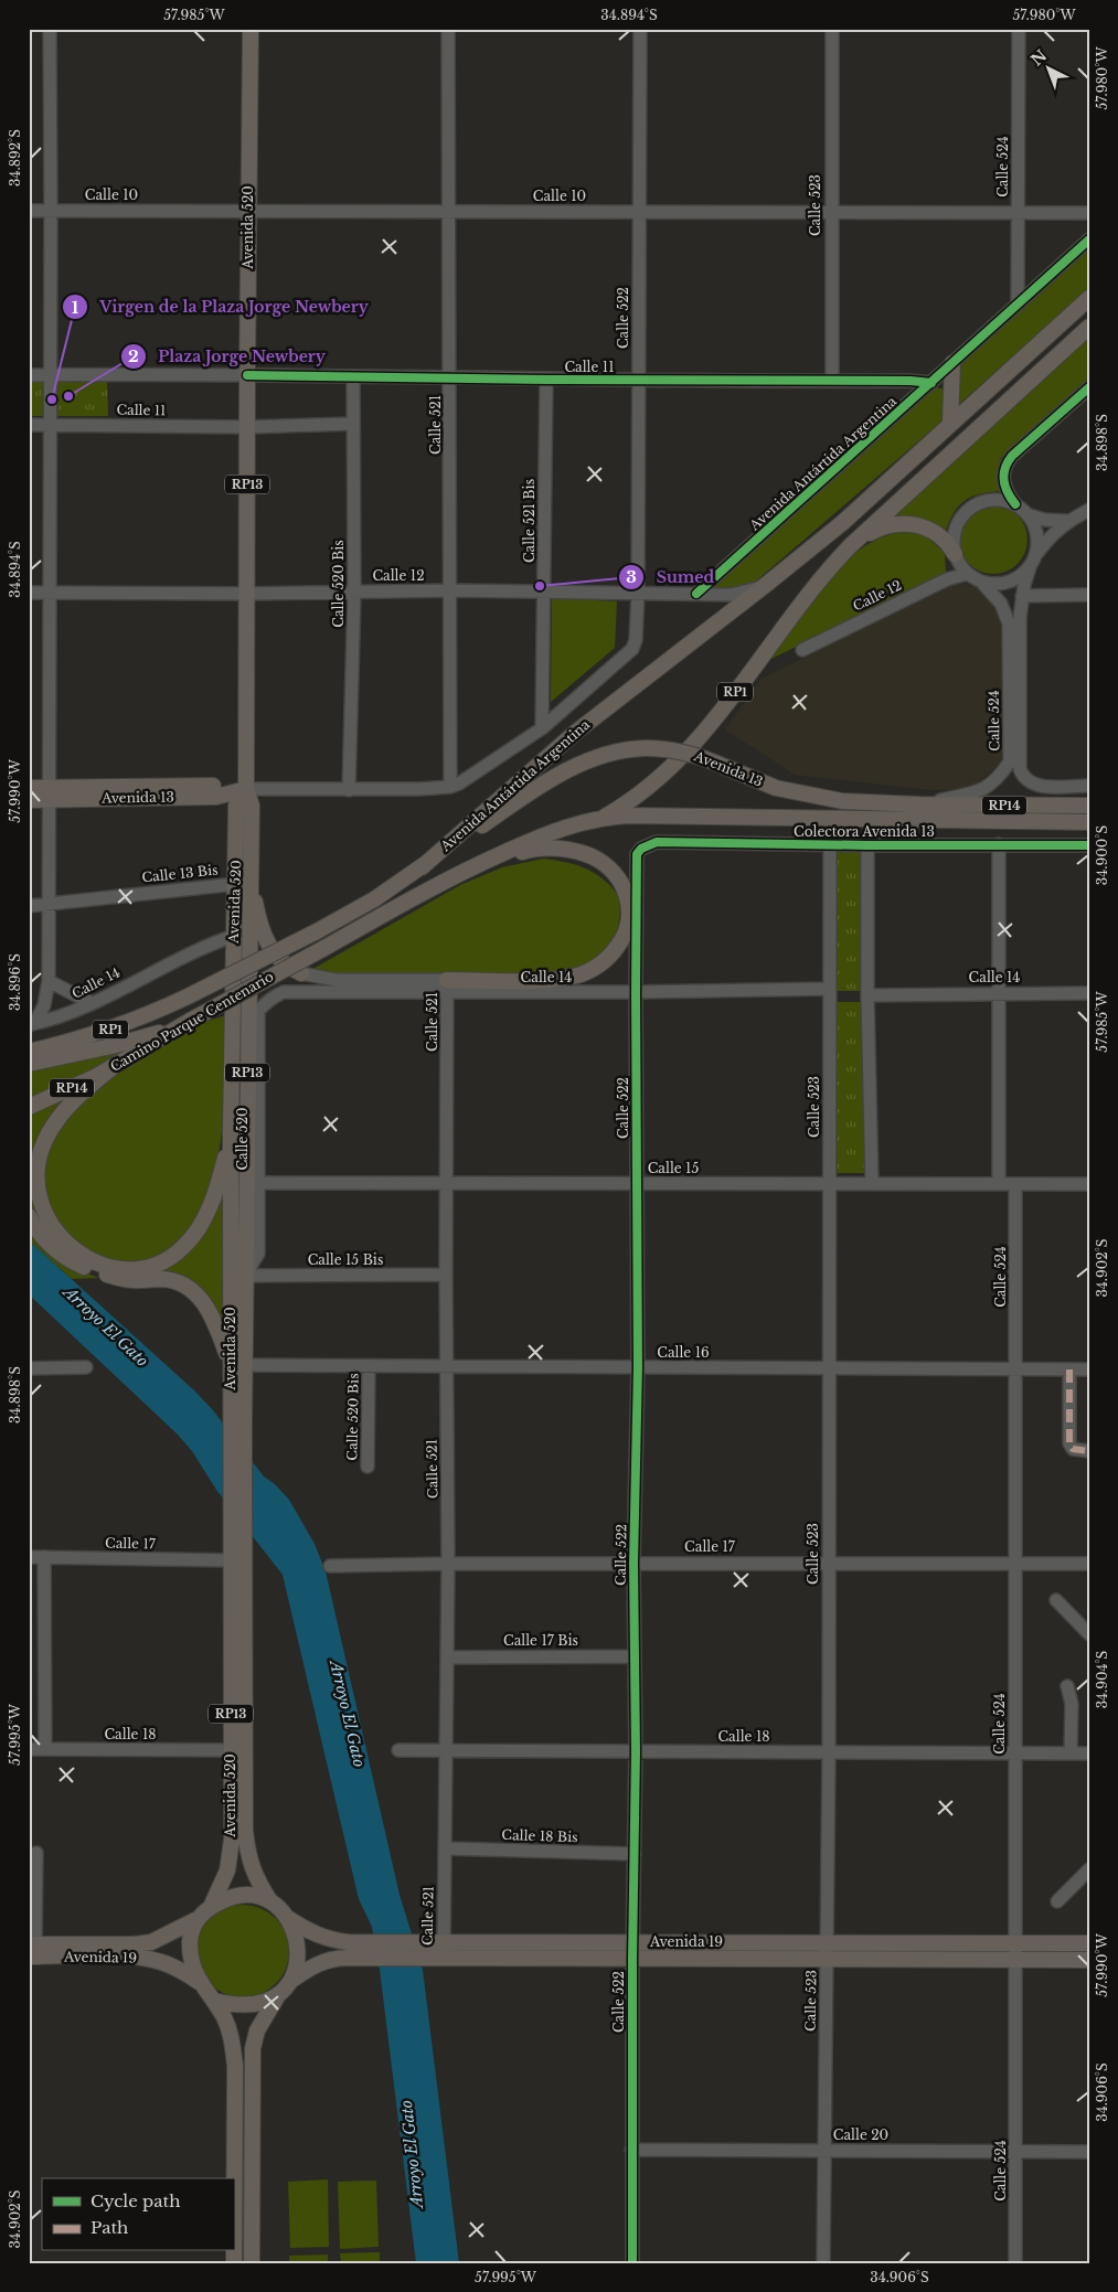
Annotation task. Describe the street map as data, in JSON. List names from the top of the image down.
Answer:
{
  "streets": {
    "main road": [
      "Avenida 520",
      "Avenida Antártida Argentina",
      "RP13",
      "RP1",
      "Avenida 13",
      "RP14",
      "Camino Parque Centenario",
      "Avenida 19"
    ],
    "street": [
      "Calle 524",
      "Calle 10",
      "Calle 523",
      "Calle 522",
      "Calle 11",
      "Calle 521",
      "Calle 521 Bis",
      "Calle 12",
      "Calle 520 Bis",
      "Colectora Avenida 13",
      "Calle 13 Bis",
      "Calle 14",
      "Calle 520",
      "Calle 15",
      "Calle 15 Bis",
      "Calle 16",
      "Calle 17",
      "Calle 17 Bis",
      "Calle 18",
      "Calle 18 Bis",
      "Calle 20"
    ]
  },
  "crossings": [
    ["Calle 524", "Calle 10"],
    ["Calle 524", "Avenida Antártida Argentina"],
    ["Calle 524", "Calle 12"],
    ["Calle 524", "RP1"],
    ["Calle 524", "Avenida 13"],
    ["Calle 524", "Calle 15"],
    ["Calle 524", "Calle 16"],
    ["Calle 524", "Calle 17"],
    ["Calle 524", "Calle 18"],
    ["Calle 524", "Avenida 19"],
    ["Calle 524", "Calle 20"],
    ["Calle 10", "Calle 523"],
    ["Calle 10", "Avenida 520"],
    ["Calle 10", "Calle 522"],
    ["Calle 10", "Calle 521"],
    ["Calle 523", "Calle 11"],
    ["Calle 523", "Colectora Avenida 13"],
    ["Calle 523", "Calle 14"],
    ["Calle 523", "Calle 15"],
    ["Calle 523", "Calle 16"],
    ["Calle 523", "Calle 17"],
    ["Calle 523", "Calle 18"],
    ["Calle 523", "Avenida 19"],
    ["Calle 523", "Calle 20"],
    ["Avenida 520", "Calle 11"],
    ["Avenida 520", "RP13"],
    ["Avenida 520", "Calle 12"],
    ["Avenida 520", "Avenida 13"],
    ["Avenida 520", "Calle 13 Bis"],
    ["Avenida 520", "Calle 14"],
    ["Avenida 520", "Calle 520"],
    ["Avenida 520", "Calle 15 Bis"],
    ["Avenida 520", "Calle 16"],
    ["Avenida 520", "Calle 17"],
    ["Avenida 520", "Calle 18"],
    ["Avenida 520", "Avenida 19"],
    ["Calle 522", "Calle 11"],
    ["Calle 522", "Avenida Antártida Argentina"],
    ["Calle 522", "Calle 12"],
    ["Calle 522", "Colectora Avenida 13"],
    ["Calle 522", "Calle 14"],
    ["Calle 522", "Calle 15"],
    ["Calle 522", "Calle 16"],
    ["Calle 522", "Calle 17"],
    ["Calle 522", "Calle 17 Bis"],
    ["Calle 522", "Calle 18"],
    ["Calle 522", "Calle 18 Bis"],
    ["Calle 522", "Avenida 19"],
    ["Calle 522", "Calle 20"],
    ["Calle 11", "Calle 521"],
    ["Calle 11", "Avenida Antártida Argentina"],
    ["Calle 11", "Calle 521 Bis"],
    ["Calle 11", "Calle 520 Bis"],
    ["Calle 521", "Avenida Antártida Argentina"],
    ["Calle 521", "Calle 12"],
    ["Calle 521", "Avenida 13"],
    ["Calle 521", "Calle 14"],
    ["Calle 521", "Calle 15"],
    ["Calle 521", "Calle 15 Bis"],
    ["Calle 521", "Calle 16"],
    ["Calle 521", "Calle 17"],
    ["Calle 521", "Calle 17 Bis"],
    ["Calle 521", "Calle 18"],
    ["Calle 521", "Calle 18 Bis"],
    ["Calle 521", "Avenida 19"],
    ["Avenida Antártida Argentina", "Calle 521 Bis"],
    ["Avenida Antártida Argentina", "Calle 12"],
    ["Avenida Antártida Argentina", "Avenida 13"],
    ["RP13", "Avenida 19"],
    ["Calle 521 Bis", "Calle 12"],
    ["Calle 12", "Calle 520 Bis"],
    ["Calle 12", "RP1"],
    ["Calle 520 Bis", "Avenida 13"],
    ["Calle 520 Bis", "Calle 16"],
    ["RP1", "RP14"],
    ["RP1", "Camino Parque Centenario"],
    ["Avenida 13", "Camino Parque Centenario"],
    ["Calle 14", "Calle 520"],
    ["Calle 520", "Calle 15"],
    ["Calle 520", "Calle 15 Bis"]
  ],
  "water": ["Arroyo El Gato"],
  "places": ["Plaza Jorge Newbery", "Virgen de la Plaza Jorge Newbery", "Sumed"],
  "legend": ["Cycle path", "Path"],
  "north": "top left",
  "coordinates": [
    "57.985°W",
    "34.894°S",
    "57.980°W",
    "34.892°S",
    "34.898°S",
    "57.990°W",
    "34.900°S",
    "34.896°S",
    "34.902°S",
    "34.904°S",
    "57.995°W",
    "34.906°S"
  ]
}
